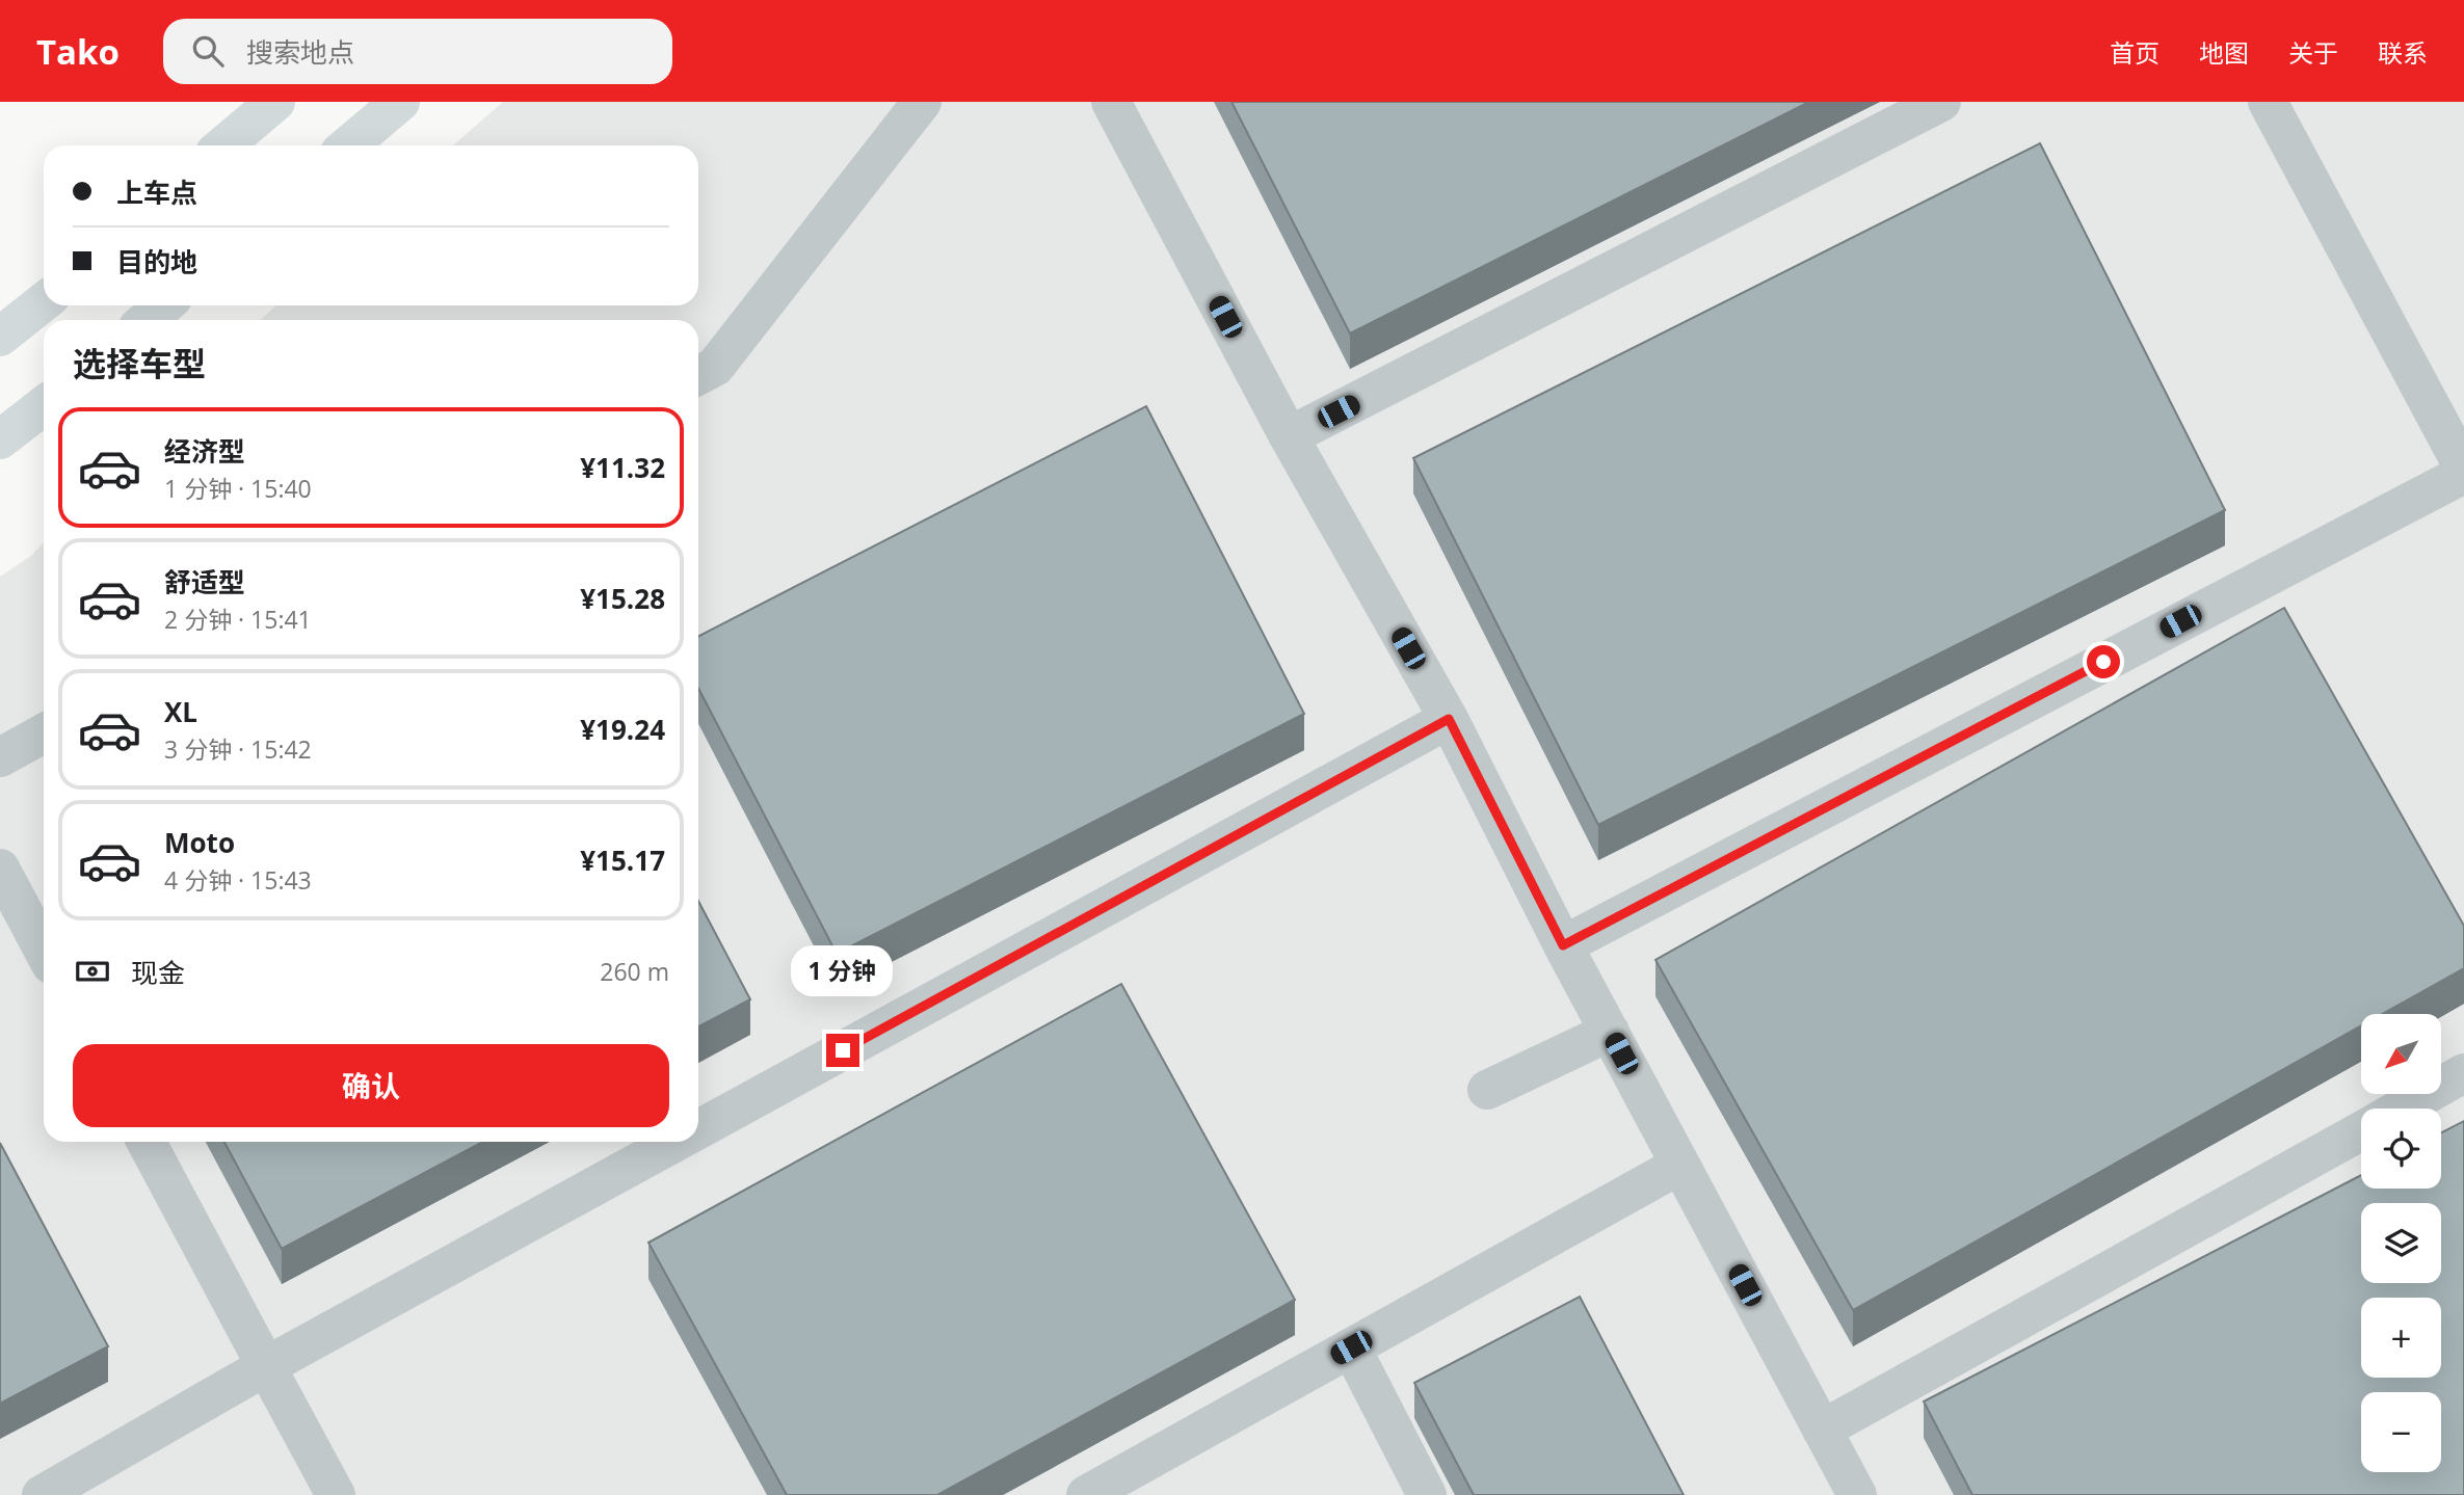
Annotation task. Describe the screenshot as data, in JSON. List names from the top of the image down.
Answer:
{
  "north": "bottom left",
  "page": {
    "header": "Tako",
    "search": "搜索地点",
    "nav": [
      "首页",
      "地图",
      "关于",
      "联系"
    ],
    "banner": ["上车点", "目的地"],
    "heading": "选择车型",
    "list": [
      {
        "name": "经济型",
        "note": "1 分钟 · 15:40",
        "value": "¥11.32"
      },
      {
        "name": "舒适型",
        "note": "2 分钟 · 15:41",
        "value": "¥15.28"
      },
      {
        "name": "XL",
        "note": "3 分钟 · 15:42",
        "value": "¥19.24"
      },
      {
        "name": "Moto",
        "note": "4 分钟 · 15:43",
        "value": "¥15.17"
      }
    ],
    "pay": ["现金", "260 m"],
    "bubble": "1 分钟",
    "map_buttons": ["+", "−"],
    "buttons": "确认"
  }
}
